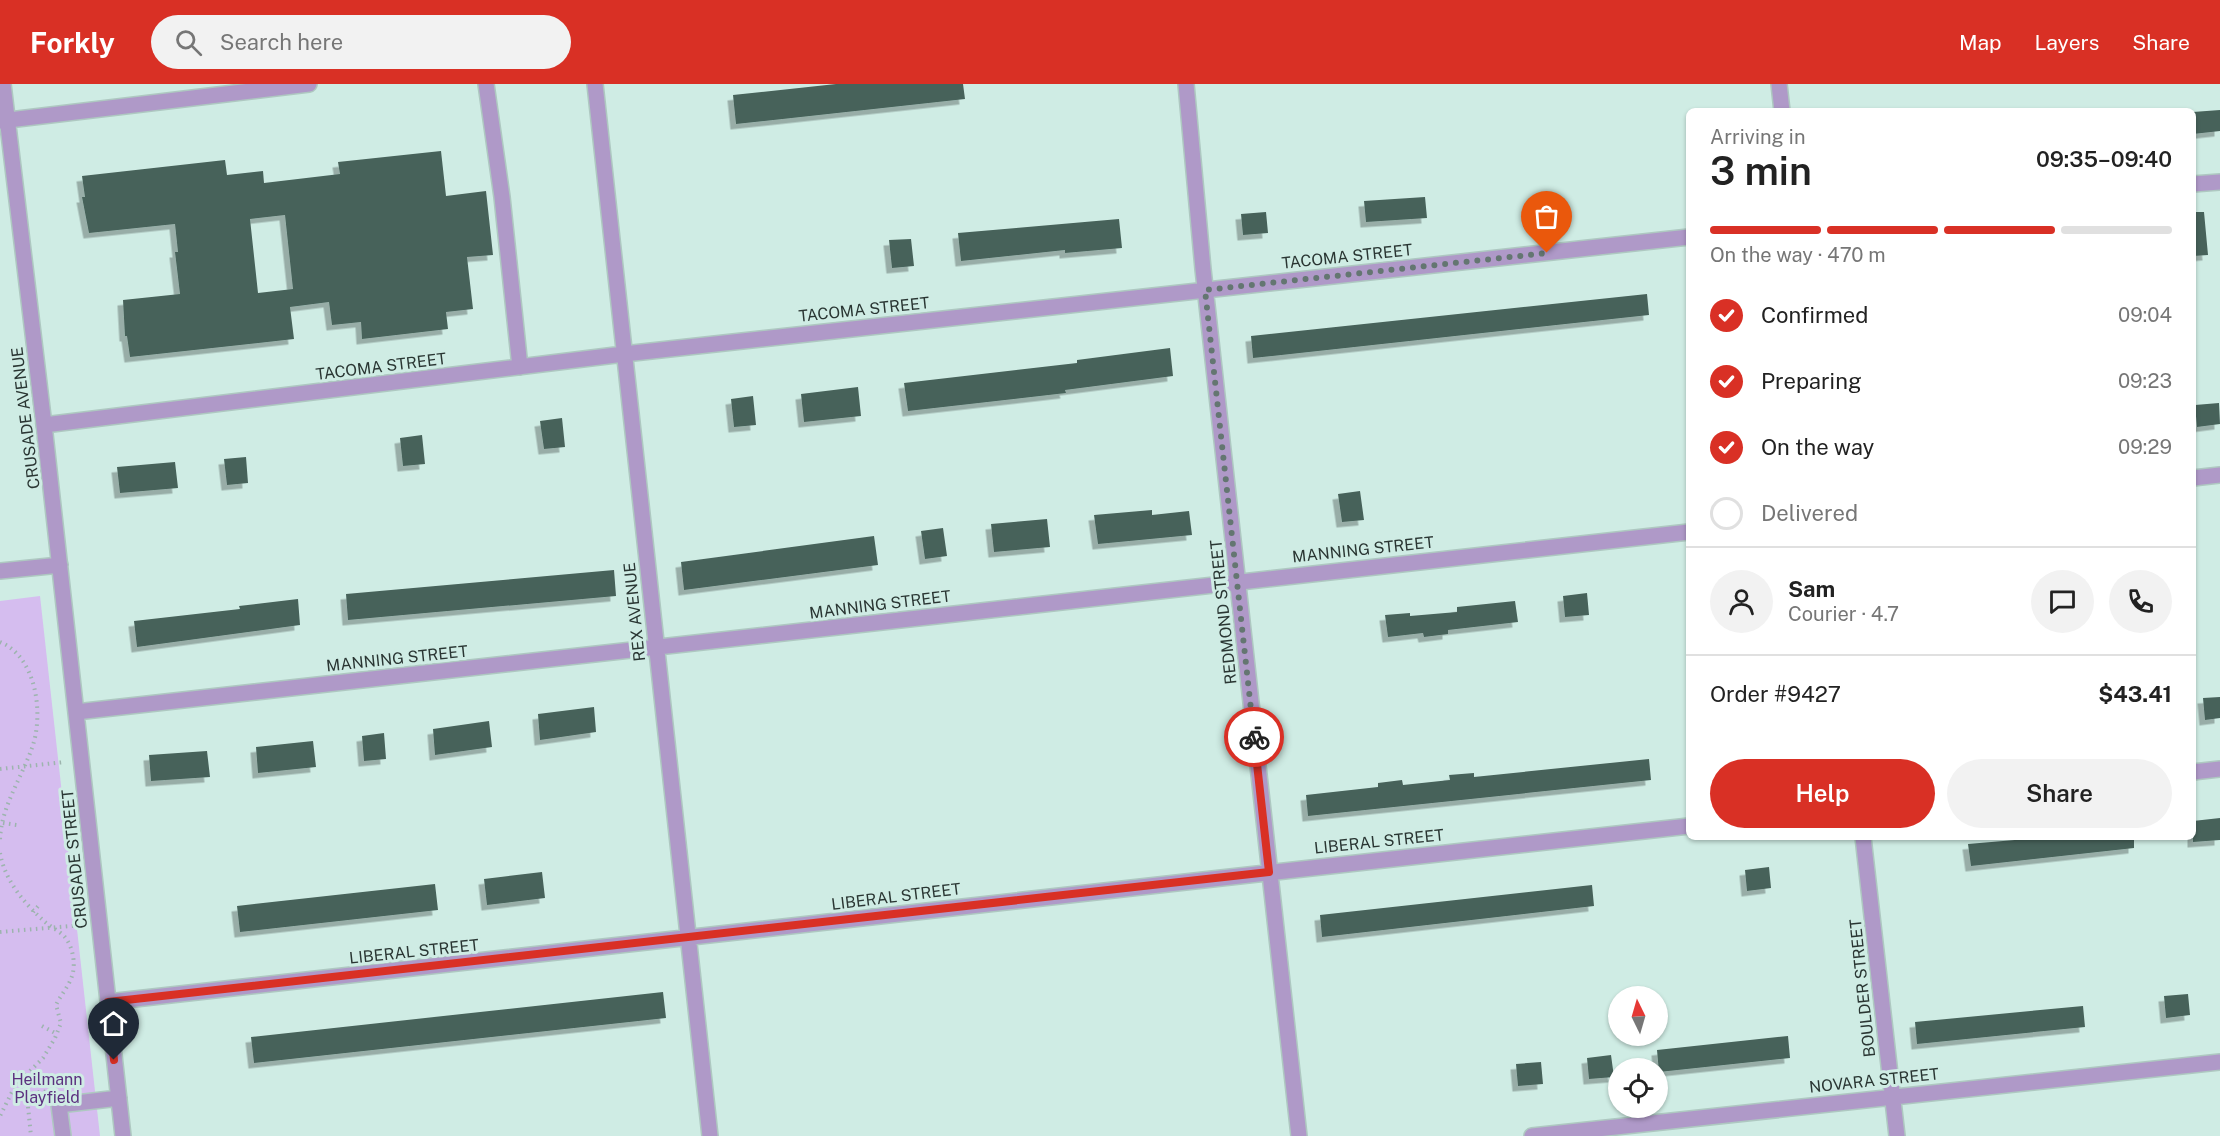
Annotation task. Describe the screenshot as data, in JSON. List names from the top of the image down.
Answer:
{
  "streets": {
    "street": [
      "TACOMA STREET",
      "CRUSADE AVENUE",
      "MANNING STREET",
      "REX AVENUE",
      "REDMOND STREET",
      "LIBERAL STREET",
      "CRUSADE STREET",
      "BOULDER STREET",
      "NOVARA STREET"
    ]
  },
  "crossings": [
    ["TACOMA STREET", "CRUSADE AVENUE"],
    ["TACOMA STREET", "REX AVENUE"],
    ["TACOMA STREET", "REDMOND STREET"],
    ["CRUSADE AVENUE", "MANNING STREET"],
    ["CRUSADE AVENUE", "CRUSADE STREET"],
    ["MANNING STREET", "REX AVENUE"],
    ["MANNING STREET", "REDMOND STREET"],
    ["MANNING STREET", "CRUSADE STREET"],
    ["REX AVENUE", "LIBERAL STREET"],
    ["REDMOND STREET", "LIBERAL STREET"],
    ["LIBERAL STREET", "CRUSADE STREET"],
    ["BOULDER STREET", "NOVARA STREET"]
  ],
  "parks": ["Heilmann Playfield"],
  "north": "top",
  "page": {
    "header": "Forkly",
    "search": "Search here",
    "nav": ["Map", "Layers", "Share"],
    "heading": ["3 min", "Arriving in", "09:35–09:40"],
    "panel": [
      "Sam",
      "Courier · 4.7",
      "Order #9427",
      "$43.41"
    ],
    "bar": "On the way · 470 m",
    "list": [
      ["Confirmed", "09:04"],
      ["Preparing", "09:23"],
      ["On the way", "09:29"],
      "Delivered"
    ],
    "buttons": ["Help", "Share"]
  }
}
